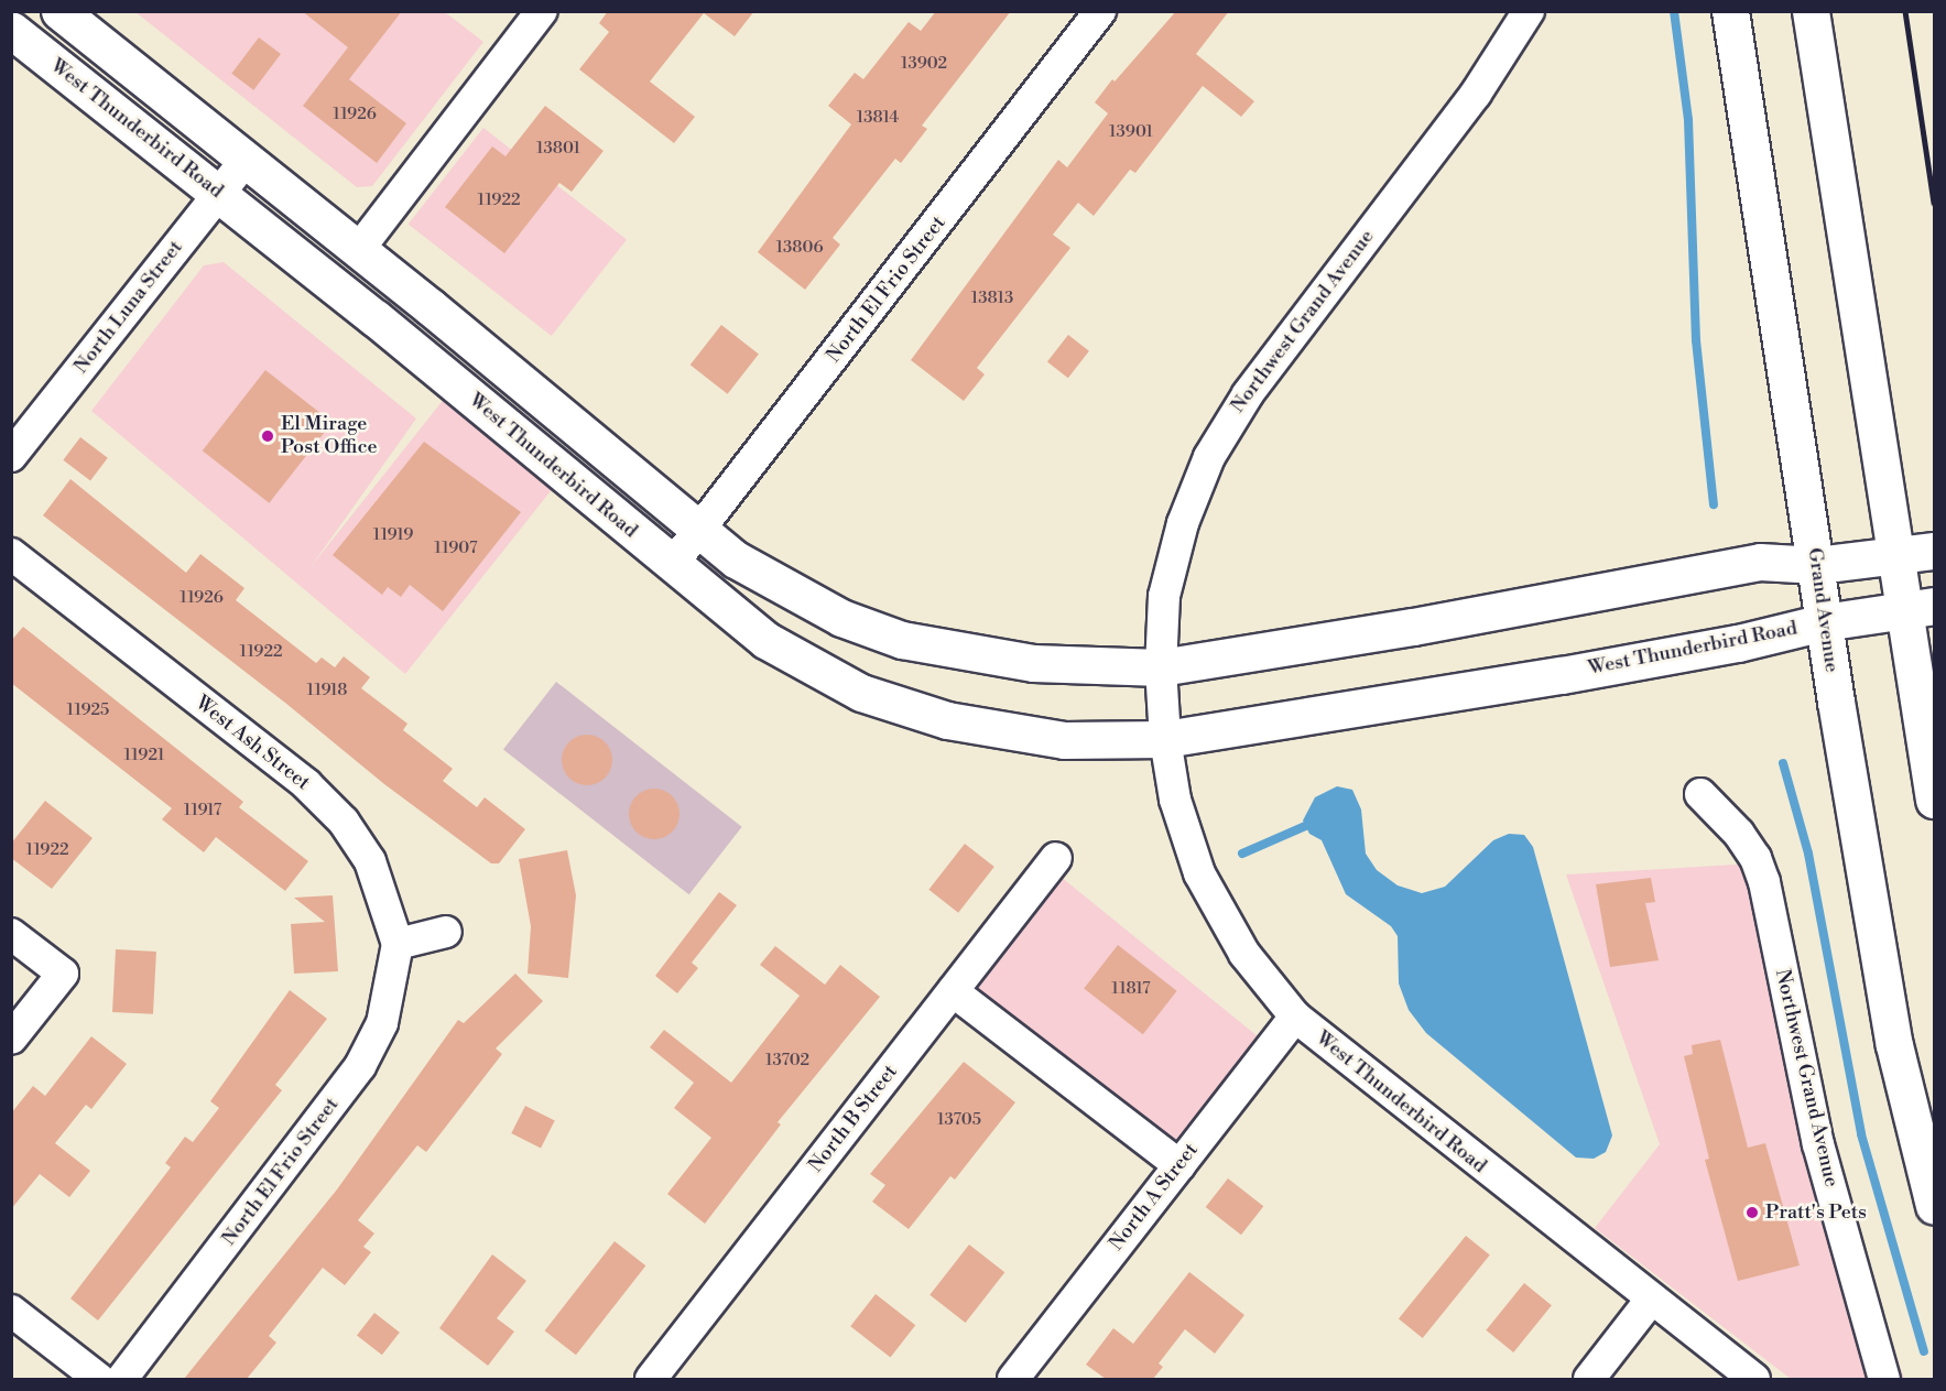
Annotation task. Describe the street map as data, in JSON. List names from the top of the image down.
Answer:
{
  "streets": {
    "main road": ["West Thunderbird Road", "Grand Avenue"],
    "street": [
      "North El Frio Street",
      "North Luna Street",
      "Northwest Grand Avenue",
      "West Ash Street",
      "North B Street",
      "North A Street"
    ]
  },
  "crossings": [
    ["West Thunderbird Road", "North El Frio Street"],
    ["West Thunderbird Road", "North Luna Street"],
    ["West Thunderbird Road", "Northwest Grand Avenue"],
    ["West Thunderbird Road", "Grand Avenue"],
    ["West Thunderbird Road", "North A Street"],
    ["North El Frio Street", "West Ash Street"]
  ],
  "places": ["El Mirage Post Office", "Pratt's Pets"],
  "house_numbers": [
    "13902",
    "11926",
    "13814",
    "13901",
    "13801",
    "11922",
    "13806",
    "13813",
    "11919",
    "11907",
    "11926",
    "11922",
    "11918",
    "11925",
    "11921",
    "11917",
    "11922",
    "11817",
    "13702",
    "13705"
  ]
}
